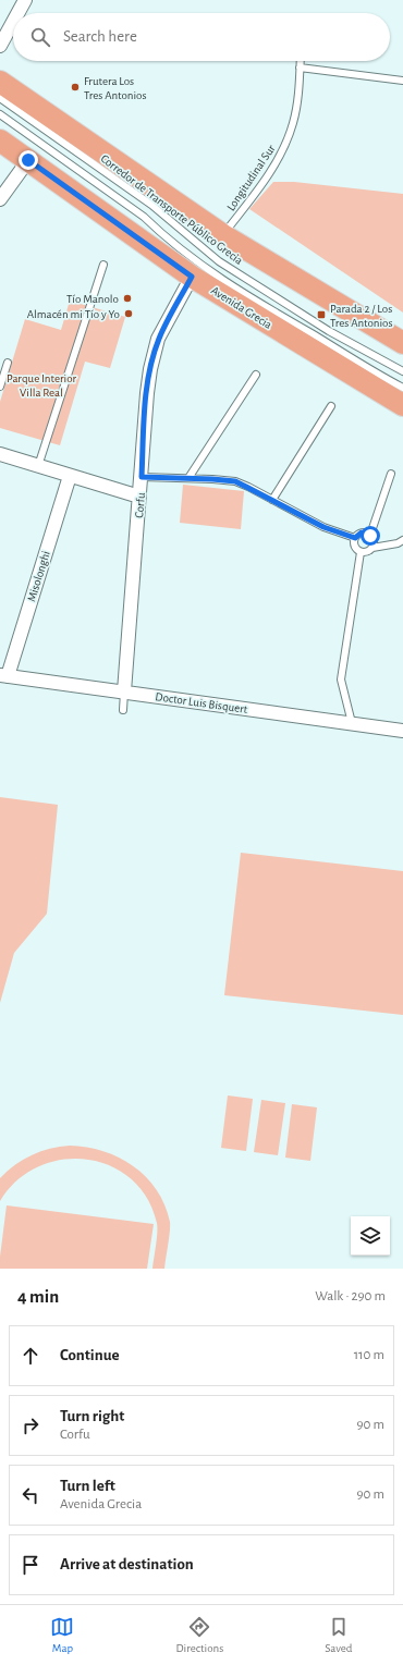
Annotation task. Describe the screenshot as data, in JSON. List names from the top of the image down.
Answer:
{
  "streets": {
    "main road": ["Avenida Grecia"],
    "street": ["Corfu", "Misolonghi", "Doctor Luis Bisquert"],
    "lane": ["Longitudinal Sur", "Corredor de Transporte Público Grecia"]
  },
  "crossings": [
    ["Avenida Grecia", "Corfu"],
    ["Corfu", "Doctor Luis Bisquert"],
    ["Misolonghi", "Doctor Luis Bisquert"]
  ],
  "parks": ["Parque Interior Villa Real"],
  "places": {
    "other": ["Frutera Los Tres Antonios", "Tío Manolo", "Almacén mi Tío y Yo"],
    "transit": ["Parada 2 / Los Tres Antonios"]
  },
  "page": {
    "search": "Search here",
    "heading": ["4 min", "Walk · 290 m"],
    "list": [
      ["Continue", "110 m"],
      ["Turn right", "Corfu", "90 m"],
      ["Turn left", "Avenida Grecia", "90 m"],
      "Arrive at destination"
    ],
    "nav": ["Map", "Directions", "Saved"]
  }
}
